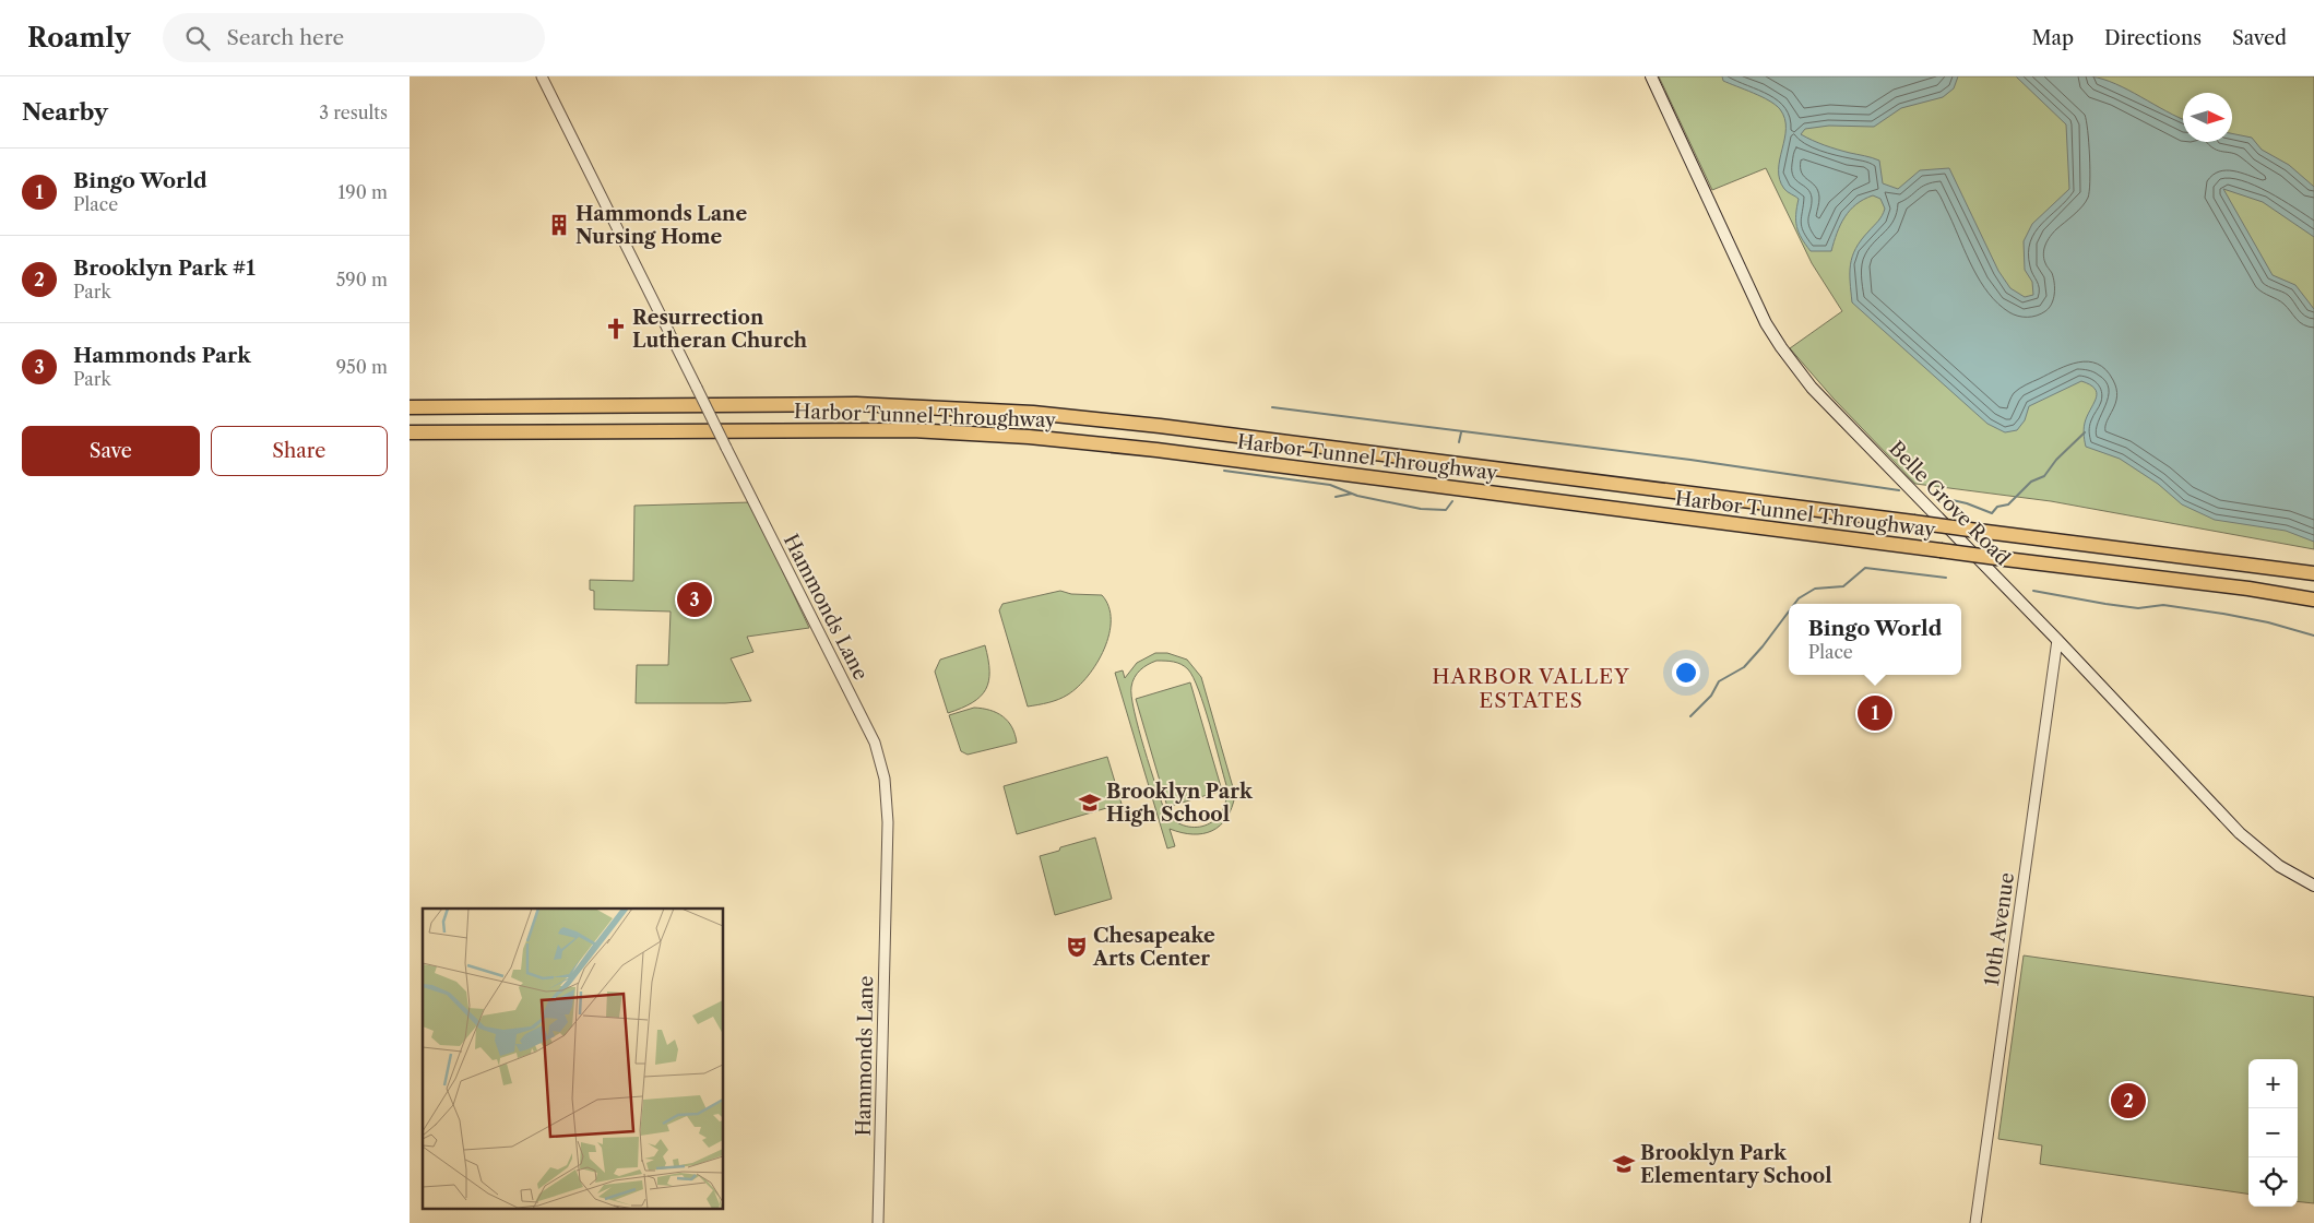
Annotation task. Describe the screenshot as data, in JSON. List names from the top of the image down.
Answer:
{
  "streets": {
    "highway": ["Harbor Tunnel Throughway"],
    "main road": ["Belle Grove Road"],
    "street": ["Hammonds Lane", "10th Avenue"]
  },
  "crossings": [
    ["Belle Grove Road", "10th Avenue"]
  ],
  "districts": ["HARBOR VALLEY ESTATES"],
  "places": {
    "building": ["Hammonds Lane Nursing Home"],
    "church": ["Resurrection Lutheran Church"],
    "school or university": ["Brooklyn Park High School", "Brooklyn Park Elementary School"],
    "theatre": ["Chesapeake Arts Center"]
  },
  "north": "right",
  "page": {
    "header": "Roamly",
    "search": "Search here",
    "nav": ["Map", "Directions", "Saved"],
    "heading": ["Nearby", "3 results"],
    "list": [
      {
        "mark": "1",
        "name": "Bingo World",
        "note": "Place",
        "value": "190 m"
      },
      {
        "mark": "2",
        "name": "Brooklyn Park #1",
        "note": "Park",
        "value": "590 m"
      },
      {
        "mark": "3",
        "name": "Hammonds Park",
        "note": "Park",
        "value": "950 m"
      }
    ],
    "buttons": ["Save", "Share"],
    "pins": ["3", "1", "2"],
    "popup": ["Bingo World", "Place"],
    "map_buttons": ["+", "−"]
  }
}
